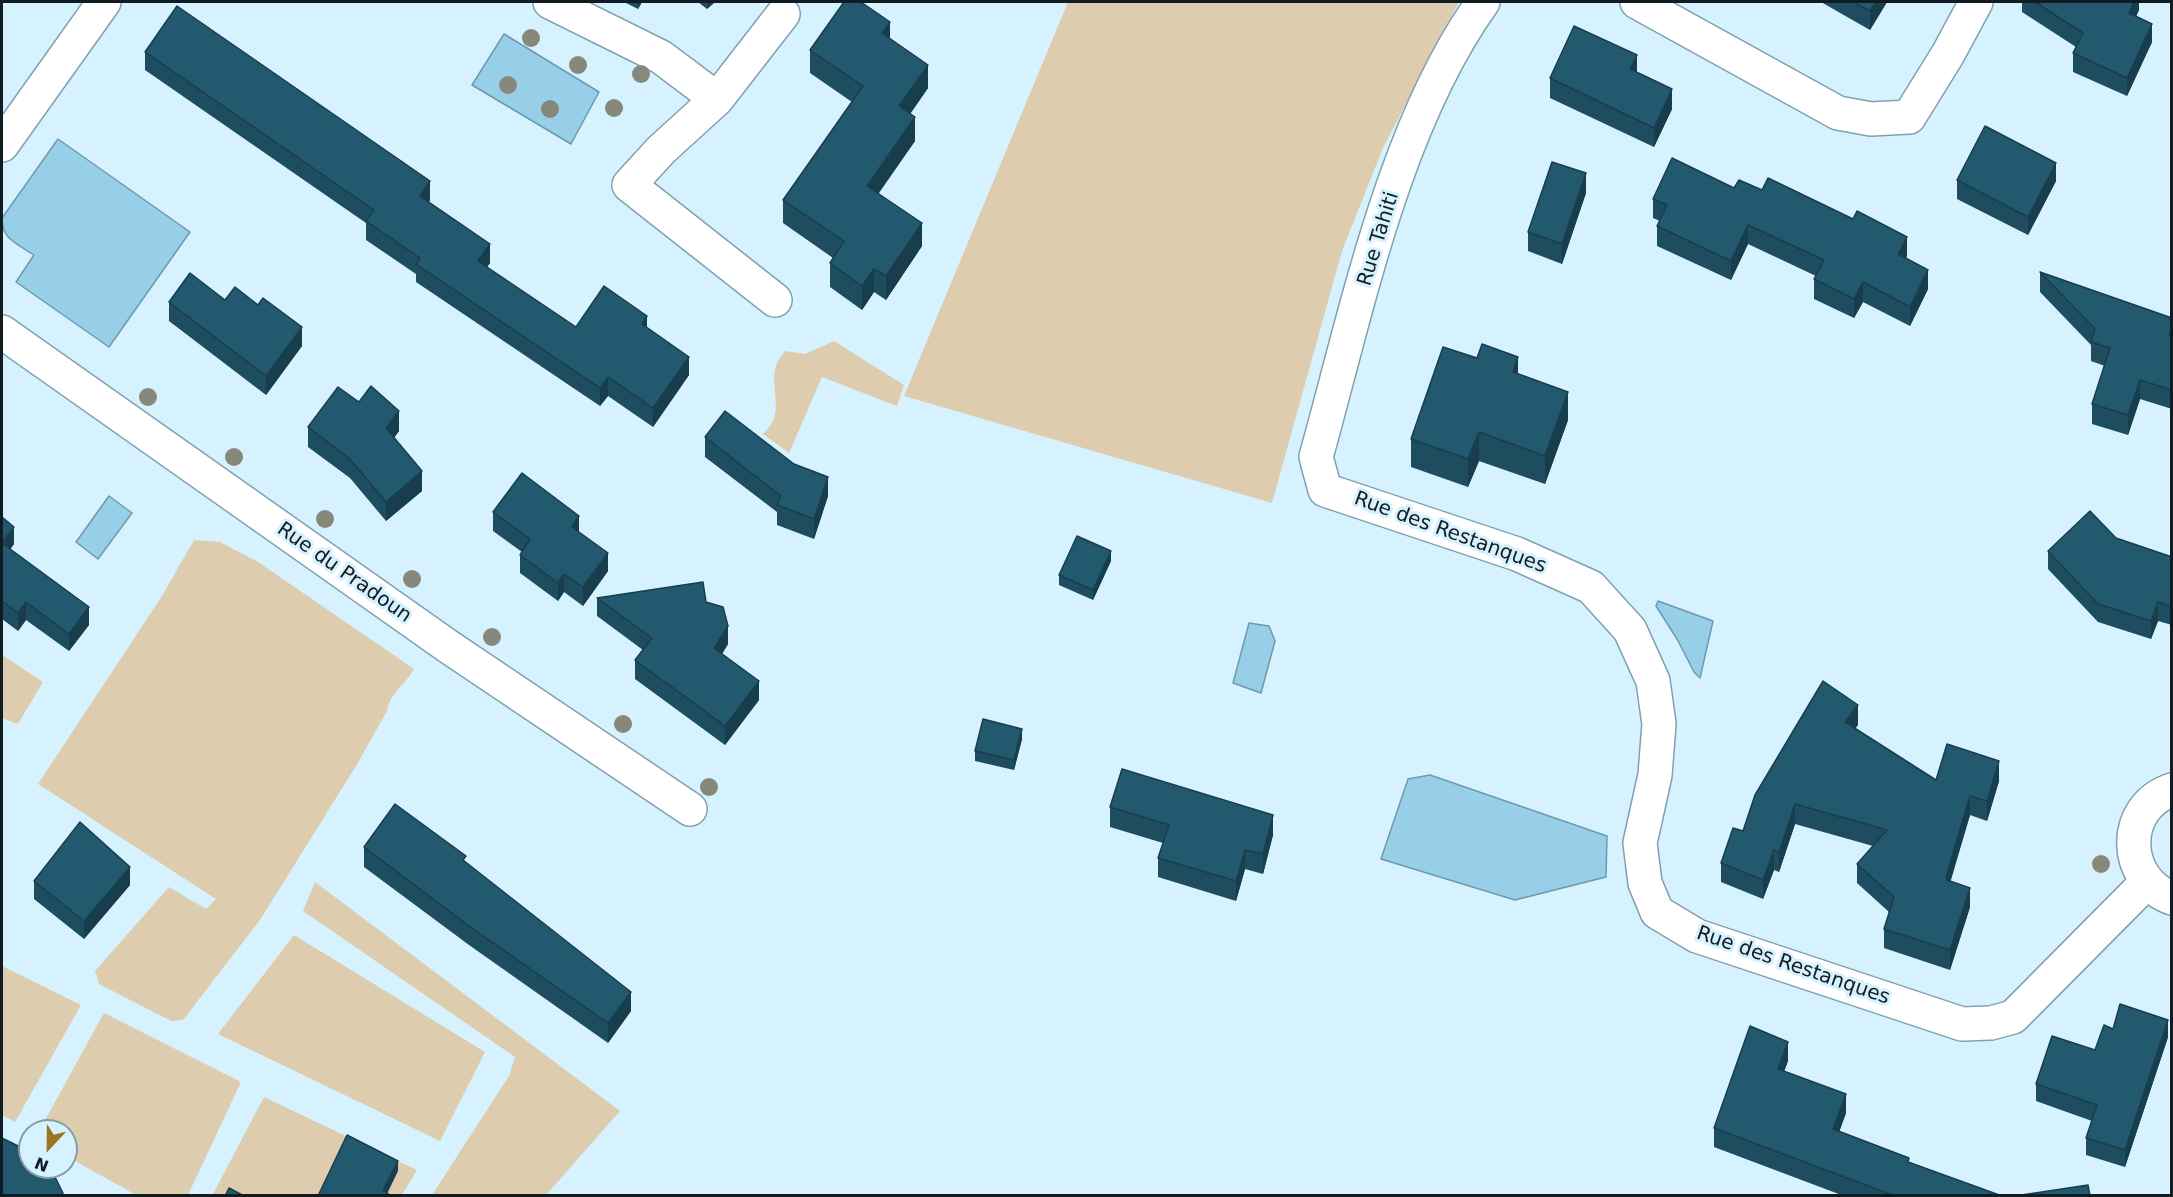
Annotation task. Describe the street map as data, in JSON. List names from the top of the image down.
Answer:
{
  "streets": {
    "street": ["Rue Tahiti", "Rue des Restanques", "Rue du Pradoun"]
  },
  "crossings": [
    ["Rue Tahiti", "Rue des Restanques"]
  ],
  "north": "bottom"
}
